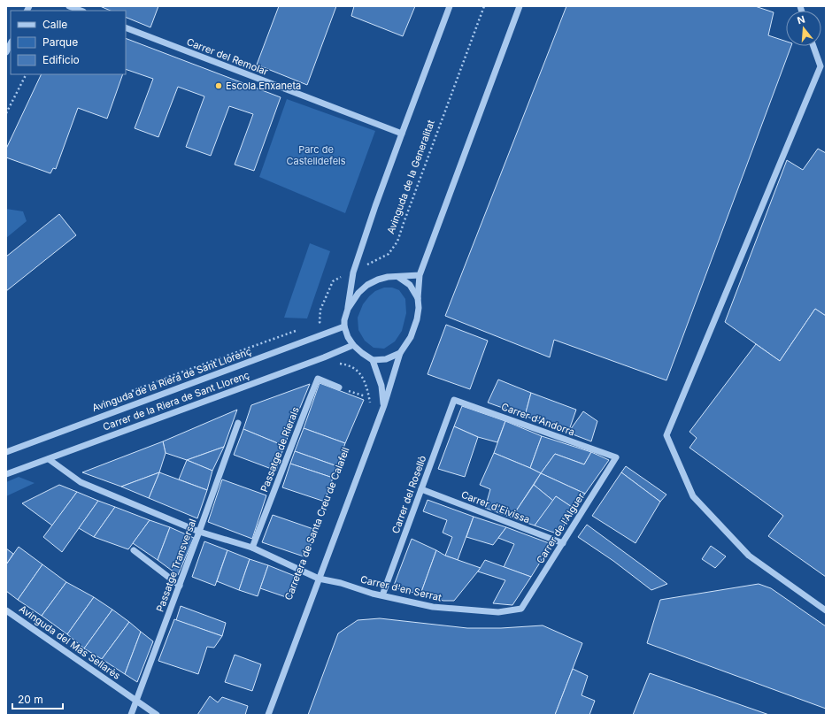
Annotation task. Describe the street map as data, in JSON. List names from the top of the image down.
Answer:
{
  "streets": {
    "street": [
      "Carrer del Remolar",
      "Avinguda de la Riera de Sant Llorenç",
      "Carrer de la Riera de Sant Llorenç",
      "Carrer d'Andorra",
      "Passatge de Rierals",
      "Carrer del Rosellò",
      "Carrer d'Eivissa",
      "Carretera de Santa Creu de Calafell",
      "Carrer de l'Alguer",
      "Passatge Transversal",
      "Carrer d'en Serrat",
      "Avinguda del Mas Sellarès"
    ],
    "path": ["Avinguda de la Generalitat"]
  },
  "crossings": [
    ["Avinguda de la Riera de Sant Llorenç", "Carrer de la Riera de Sant Llorenç"],
    ["Avinguda de la Riera de Sant Llorenç", "Carretera de Santa Creu de Calafell"],
    ["Carrer de la Riera de Sant Llorenç", "Carretera de Santa Creu de Calafell"],
    ["Carrer de la Riera de Sant Llorenç", "Carrer d'en Serrat"],
    ["Carrer d'Andorra", "Carrer del Rosellò"],
    ["Carrer d'Andorra", "Carrer de l'Alguer"],
    ["Passatge de Rierals", "Carrer d'en Serrat"],
    ["Carrer del Rosellò", "Carrer d'Eivissa"],
    ["Carrer del Rosellò", "Carrer d'en Serrat"],
    ["Carrer d'Eivissa", "Carrer de l'Alguer"],
    ["Carretera de Santa Creu de Calafell", "Carrer d'en Serrat"],
    ["Carrer de l'Alguer", "Carrer d'en Serrat"],
    ["Passatge Transversal", "Carrer d'en Serrat"],
    ["Passatge Transversal", "Avinguda del Mas Sellarès"]
  ],
  "parks": ["Parc de Castelldefels"],
  "places": ["Escola Enxaneta"],
  "legend": ["Calle", "Parque", "Edificio"],
  "scale_bar": "20 m",
  "north": "top"
}
